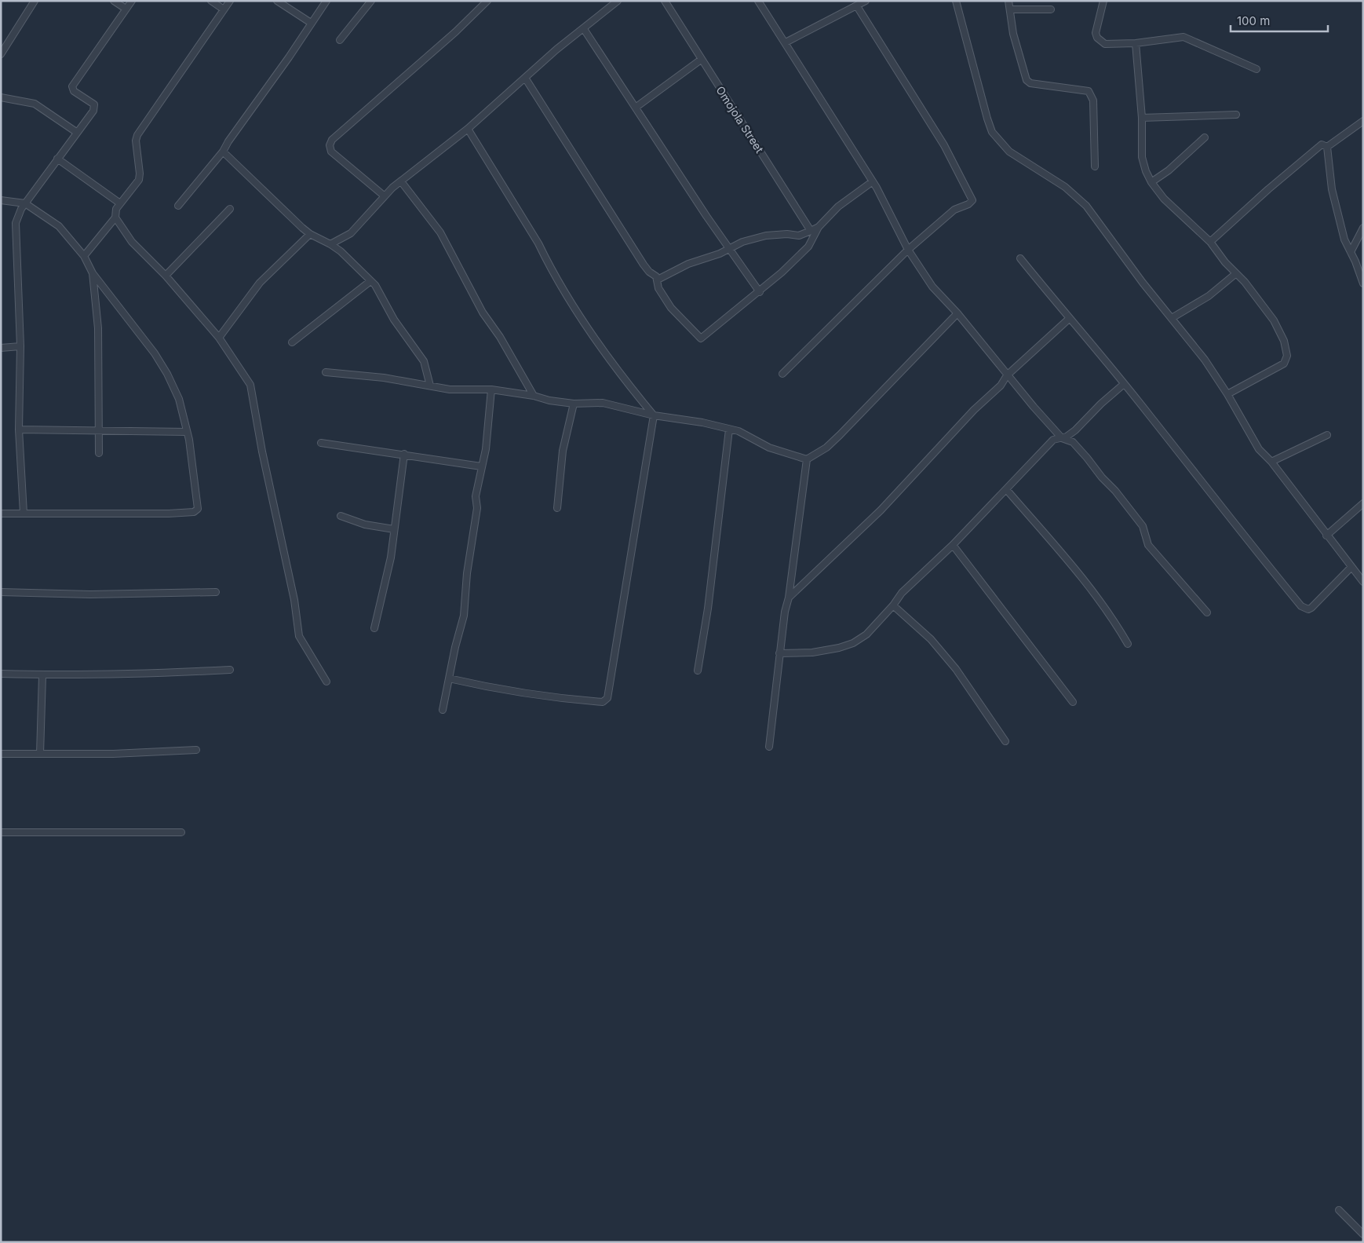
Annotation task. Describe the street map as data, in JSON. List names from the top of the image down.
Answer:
{
  "streets": {
    "street": ["Omojola Street"]
  },
  "scale_bar": "100 m"
}
